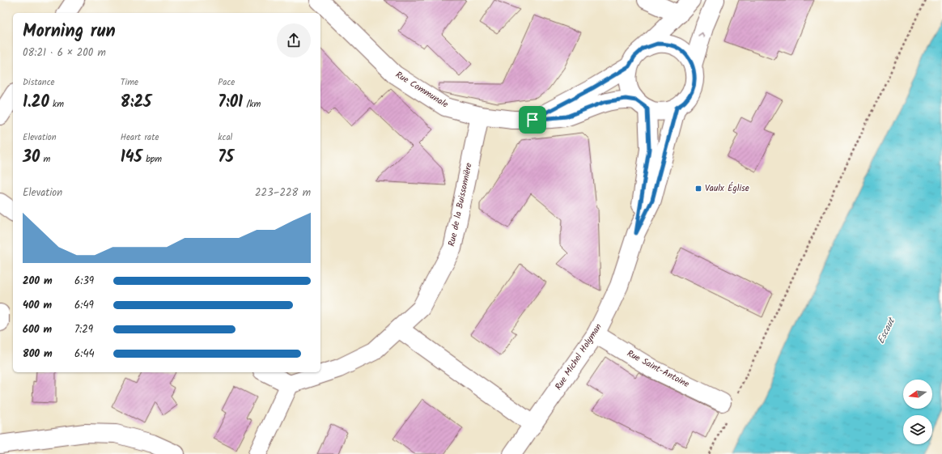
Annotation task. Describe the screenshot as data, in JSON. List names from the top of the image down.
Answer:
{
  "streets": {
    "street": [
      "Rue Communale",
      "Rue de la Buissonnière",
      "Rue Michel Holyman",
      "Rue Saint-Antoine"
    ]
  },
  "crossings": [
    ["Rue Communale", "Rue de la Buissonnière"],
    ["Rue Michel Holyman", "Rue Saint-Antoine"]
  ],
  "water": ["Escaut"],
  "places": {
    "transit": ["Vaulx Église"]
  },
  "north": "left",
  "page": {
    "heading": ["Morning run", "08:21 · 6 × 200 m"],
    "stats": [
      ["Distance", "1.20 km"],
      ["Time", "8:25"],
      ["Pace", "7:01 /km"],
      ["Elevation", "30 m"],
      ["Heart rate", "145 bpm"],
      ["kcal", "75"]
    ],
    "chart": ["Elevation", "223–228 m"],
    "list": [
      {
        "name": "200 m",
        "note": "6:39"
      },
      {
        "name": "400 m",
        "note": "6:49"
      },
      {
        "name": "600 m",
        "note": "7:29"
      },
      {
        "name": "800 m",
        "note": "6:44"
      }
    ]
  }
}
